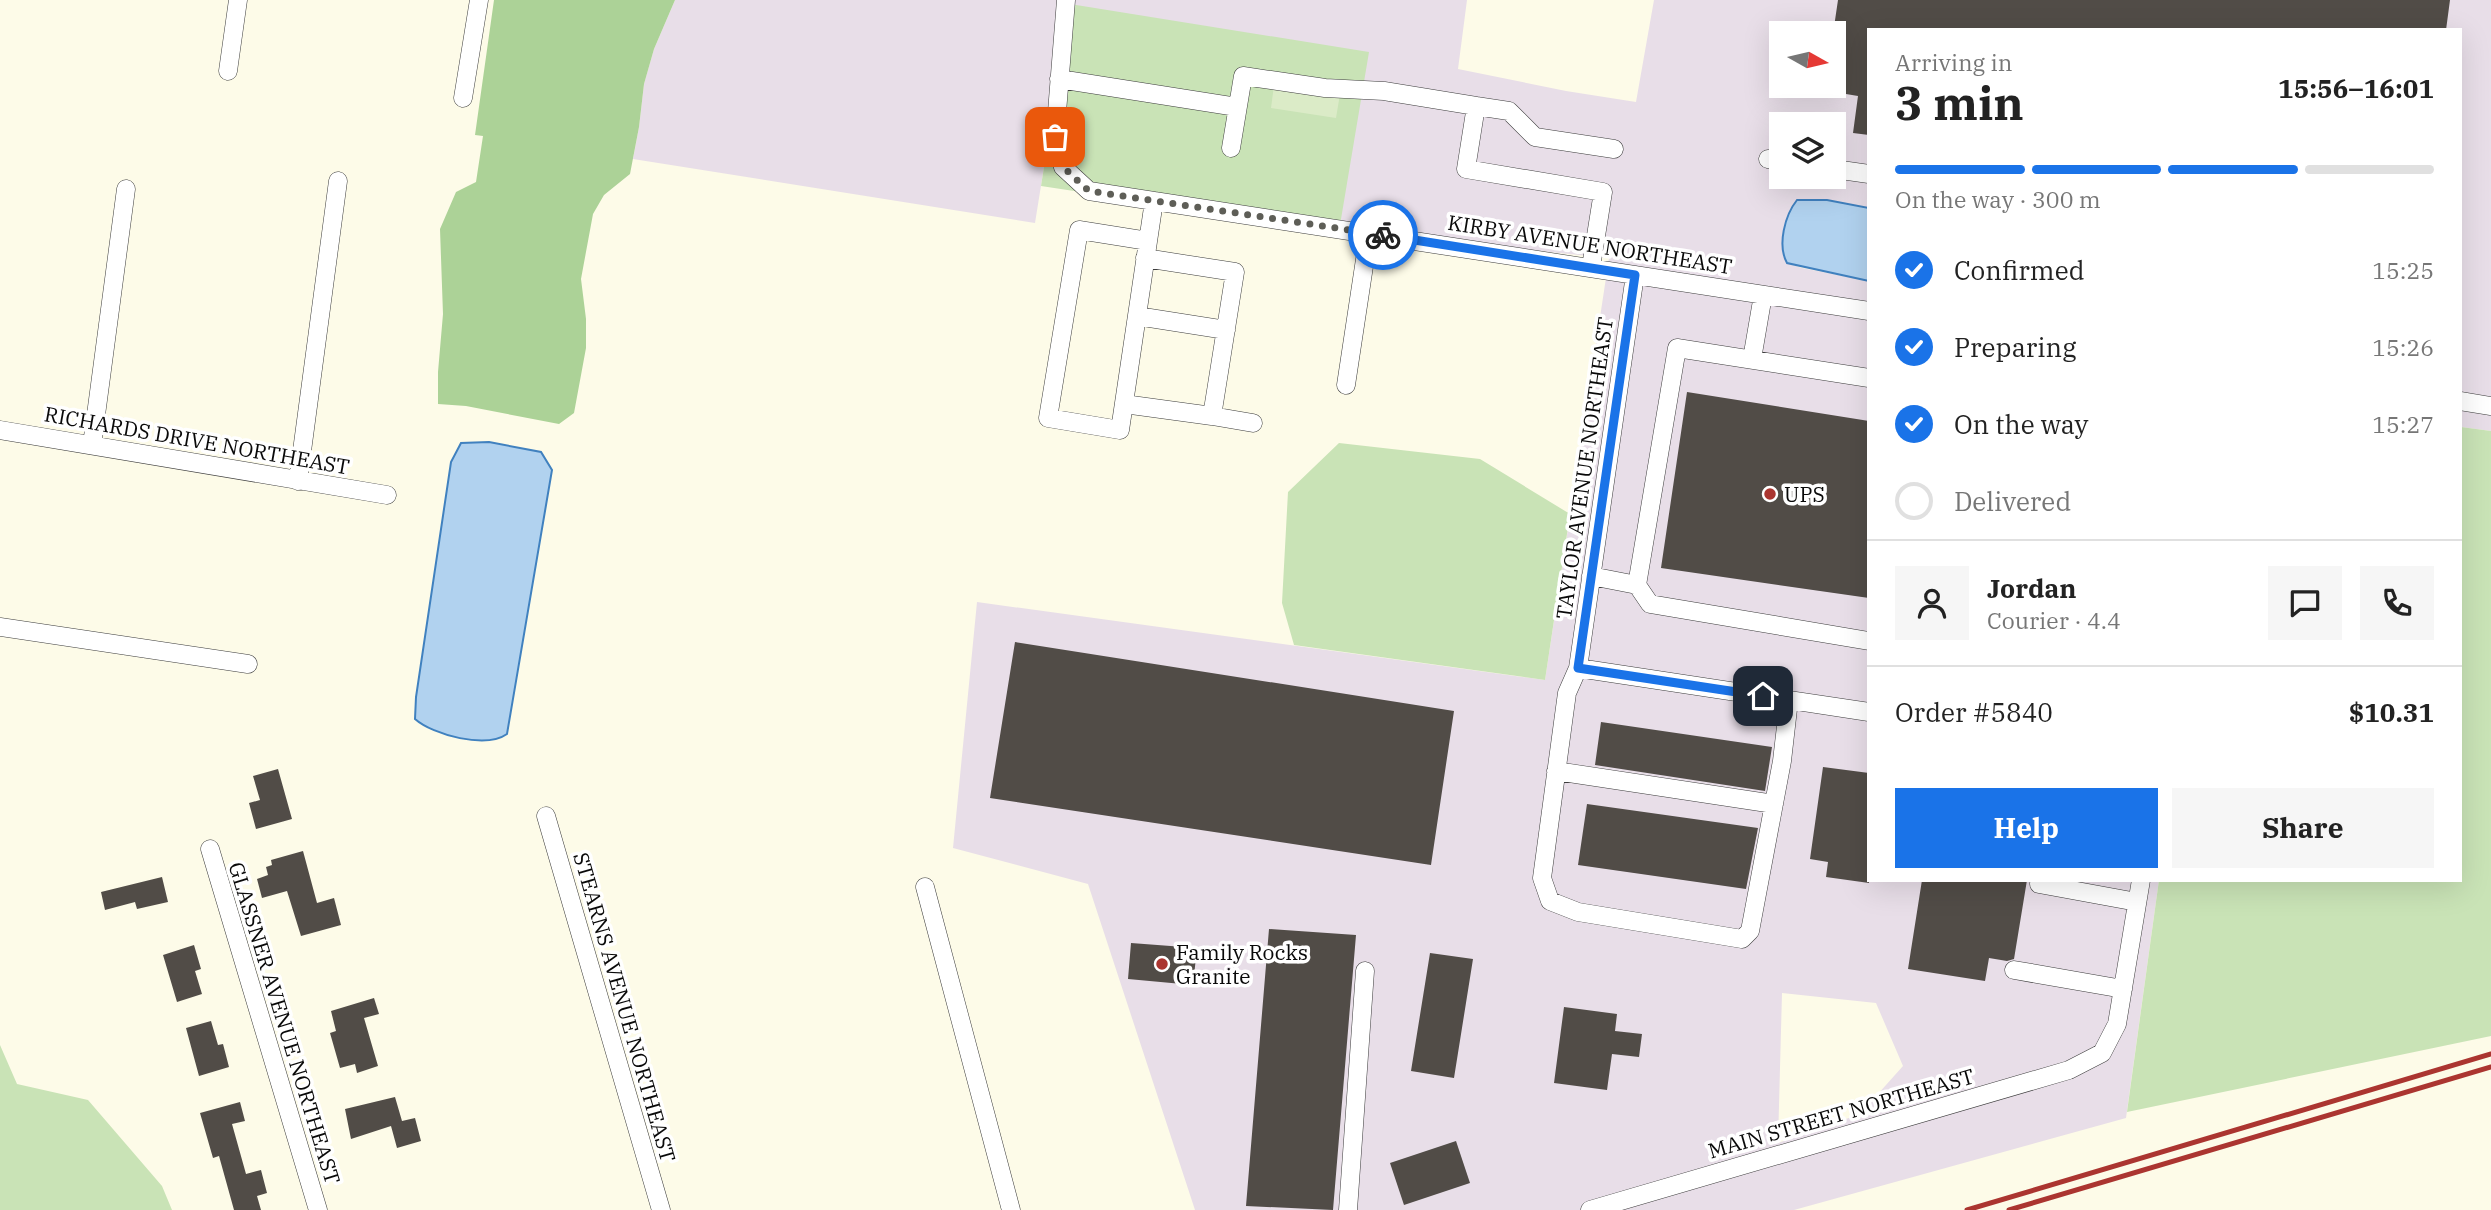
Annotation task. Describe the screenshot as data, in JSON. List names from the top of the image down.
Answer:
{
  "streets": {
    "street": [
      "KIRBY AVENUE NORTHEAST",
      "RICHARDS DRIVE NORTHEAST",
      "TAYLOR AVENUE NORTHEAST",
      "STEARNS AVENUE NORTHEAST",
      "GLASSNER AVENUE NORTHEAST",
      "MAIN STREET NORTHEAST"
    ]
  },
  "crossings": [
    ["KIRBY AVENUE NORTHEAST", "TAYLOR AVENUE NORTHEAST"]
  ],
  "places": ["UPS", "Family Rocks Granite"],
  "north": "right",
  "page": {
    "heading": ["3 min", "Arriving in", "15:56–16:01"],
    "panel": [
      "Jordan",
      "Courier · 4.4",
      "Order #5840",
      "$10.31"
    ],
    "bar": "On the way · 300 m",
    "list": [
      ["Confirmed", "15:25"],
      ["Preparing", "15:26"],
      ["On the way", "15:27"],
      "Delivered"
    ],
    "buttons": ["Help", "Share"]
  }
}
